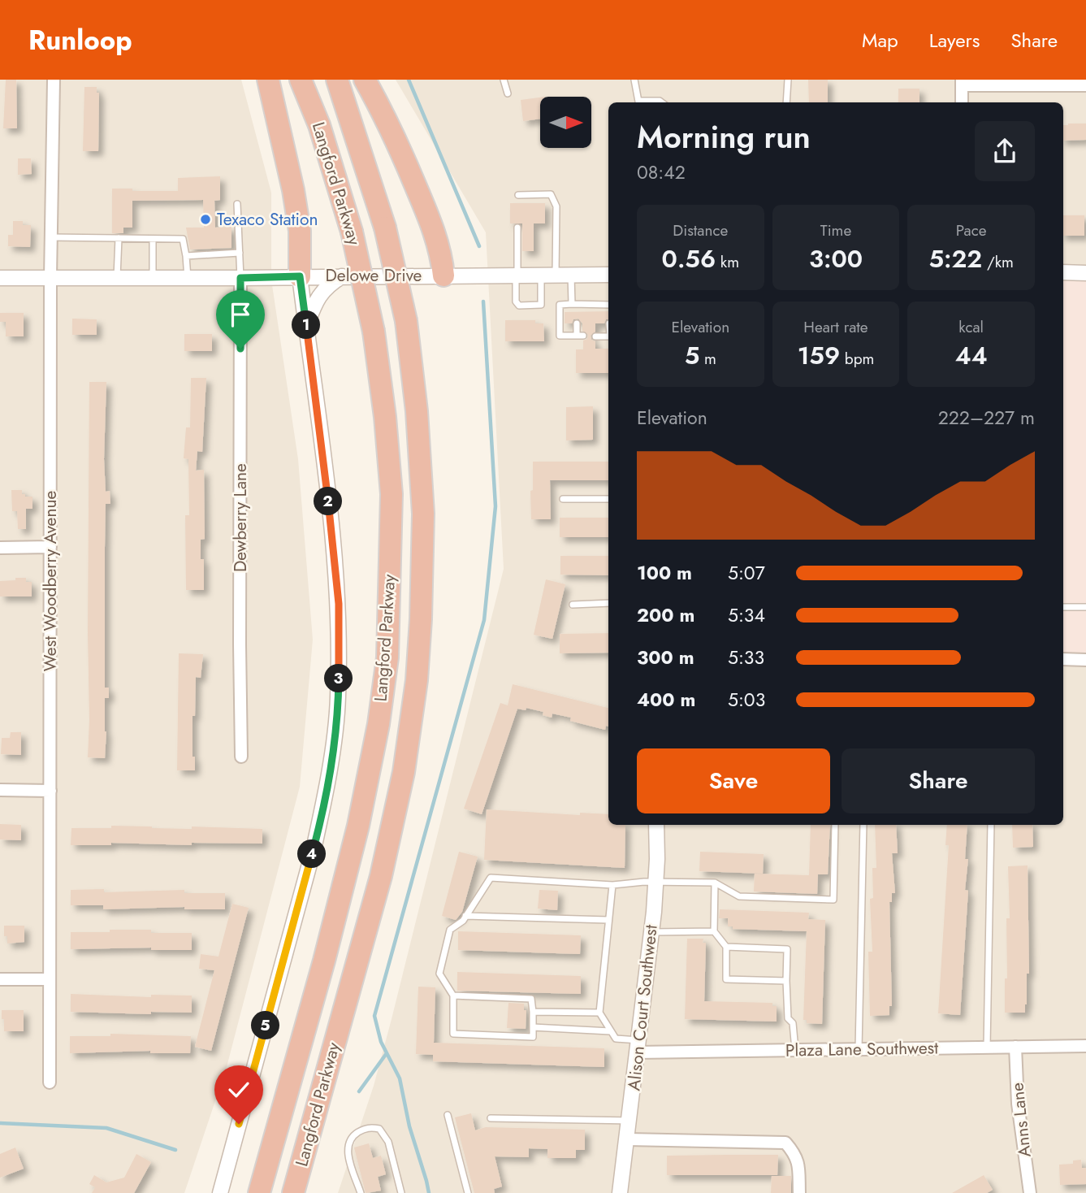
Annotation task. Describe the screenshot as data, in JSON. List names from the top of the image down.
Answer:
{
  "streets": {
    "highway": ["Langford Parkway"],
    "street": [
      "Delowe Drive",
      "Dewberry Lane",
      "West Woodberry Avenue",
      "Alison Court Southwest",
      "Plaza Lane Southwest",
      "Anns Lane"
    ]
  },
  "crossings": [
    ["Delowe Drive", "Dewberry Lane"],
    ["Delowe Drive", "West Woodberry Avenue"],
    ["Alison Court Southwest", "Plaza Lane Southwest"],
    ["Plaza Lane Southwest", "Anns Lane"]
  ],
  "places": ["Texaco Station"],
  "north": "right",
  "page": {
    "header": "Runloop",
    "nav": ["Map", "Layers", "Share"],
    "heading": ["Morning run", "08:42"],
    "stats": [
      ["Distance", "0.56 km"],
      ["Time", "3:00"],
      ["Pace", "5:22 /km"],
      ["Elevation", "5 m"],
      ["Heart rate", "159 bpm"],
      ["kcal", "44"]
    ],
    "pins": [
      "1",
      "2",
      "3",
      "4",
      "5"
    ],
    "chart": ["Elevation", "222–227 m"],
    "list": [
      {
        "name": "100 m",
        "note": "5:07"
      },
      {
        "name": "200 m",
        "note": "5:34"
      },
      {
        "name": "300 m",
        "note": "5:33"
      },
      {
        "name": "400 m",
        "note": "5:03"
      }
    ],
    "buttons": ["Save", "Share"]
  }
}
